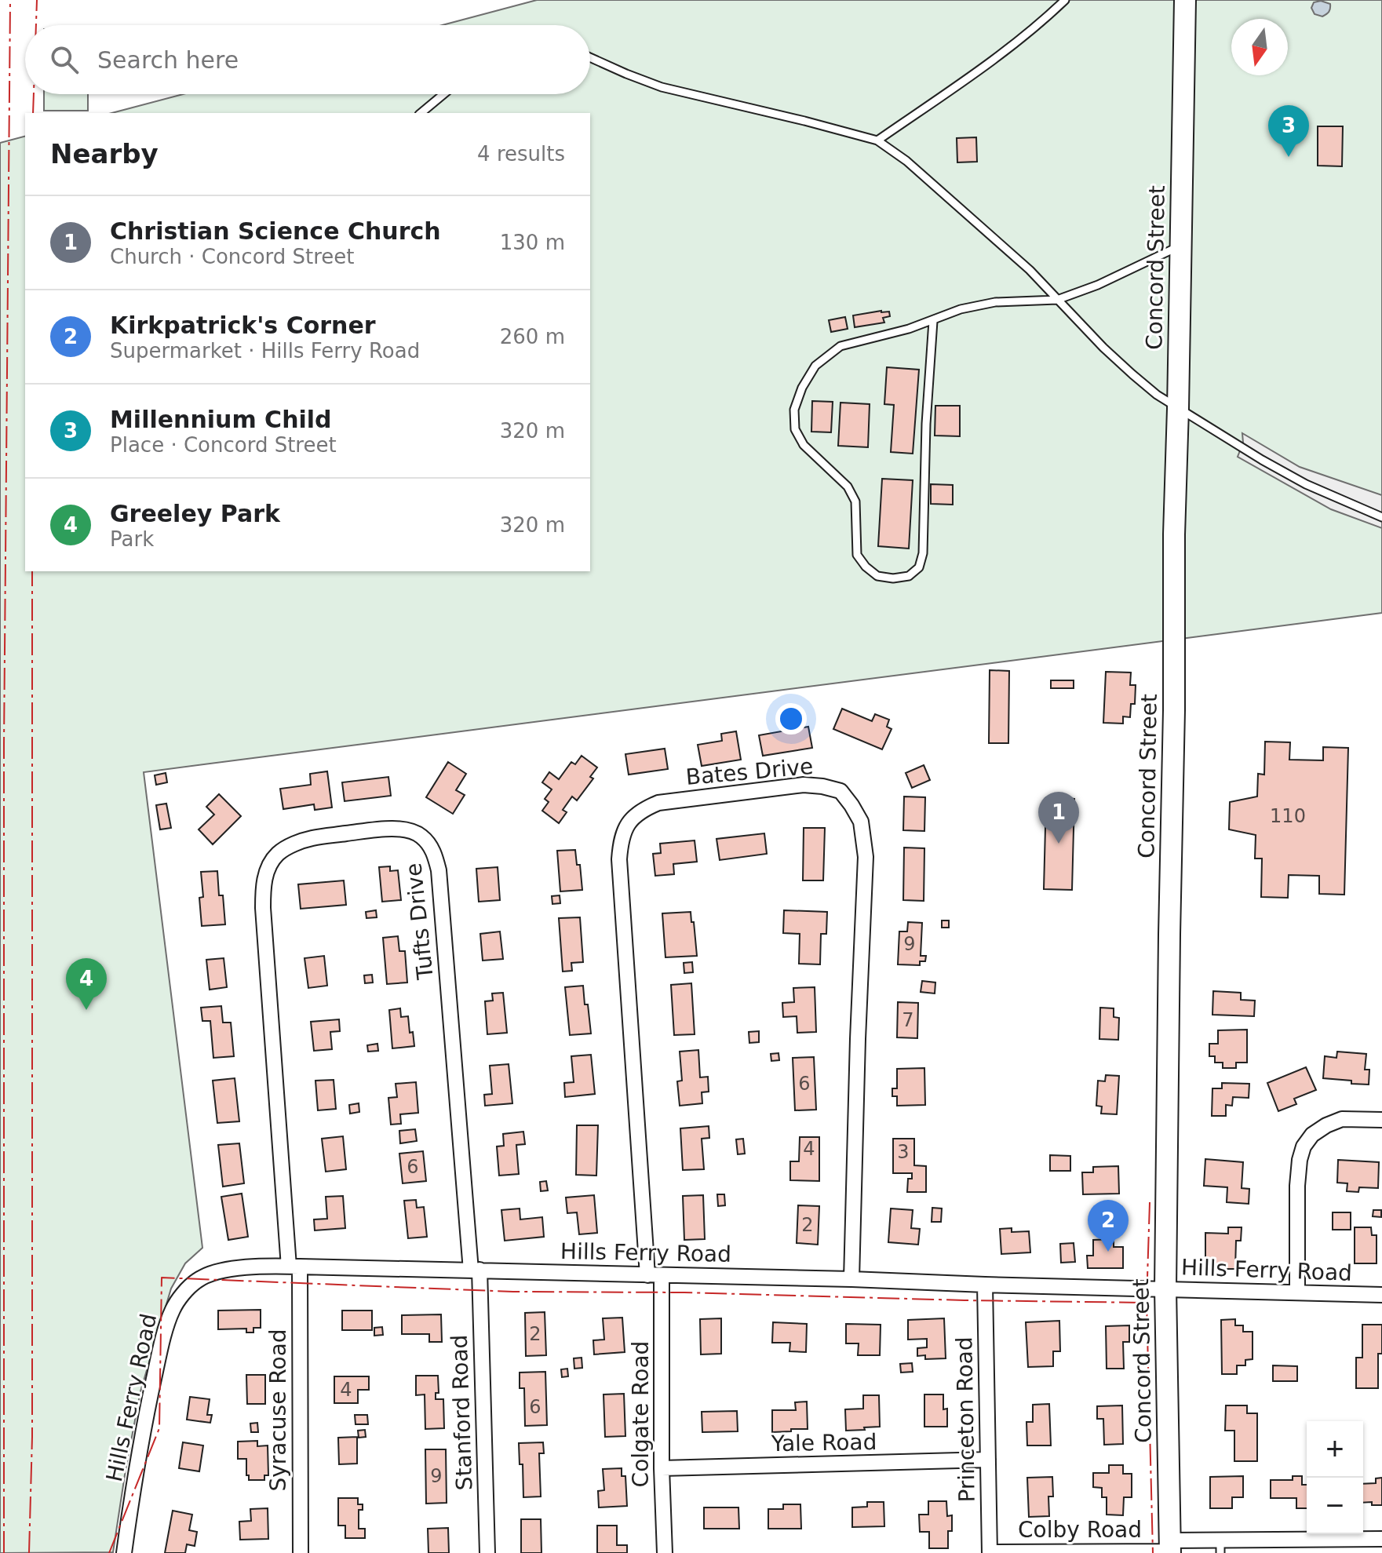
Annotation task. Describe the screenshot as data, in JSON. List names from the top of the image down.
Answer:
{
  "streets": {
    "main road": ["Concord Street"],
    "street": [
      "Bates Drive",
      "Tufts Drive",
      "Hills Ferry Road",
      "Syracuse Road",
      "Stanford Road",
      "Colgate Road",
      "Princeton Road",
      "Yale Road",
      "Colby Road"
    ]
  },
  "crossings": [
    ["Concord Street", "Hills Ferry Road"],
    ["Concord Street", "Colby Road"],
    ["Bates Drive", "Hills Ferry Road"],
    ["Bates Drive", "Colgate Road"],
    ["Tufts Drive", "Hills Ferry Road"],
    ["Tufts Drive", "Syracuse Road"],
    ["Tufts Drive", "Stanford Road"],
    ["Hills Ferry Road", "Syracuse Road"],
    ["Hills Ferry Road", "Stanford Road"],
    ["Hills Ferry Road", "Colgate Road"],
    ["Hills Ferry Road", "Princeton Road"],
    ["Colgate Road", "Yale Road"],
    ["Princeton Road", "Yale Road"],
    ["Princeton Road", "Colby Road"]
  ],
  "house_numbers": [
    "110",
    "9",
    "7",
    "6",
    "4",
    "3",
    "6",
    "2",
    "2",
    "4",
    "6",
    "9"
  ],
  "north": "bottom",
  "page": {
    "search": "Search here",
    "pins": [
      "3",
      "1",
      "4",
      "2"
    ],
    "heading": ["Nearby", "4 results"],
    "list": [
      {
        "mark": "1",
        "name": "Christian Science Church",
        "note": "Church · Concord Street",
        "value": "130 m"
      },
      {
        "mark": "2",
        "name": "Kirkpatrick's Corner",
        "note": "Supermarket · Hills Ferry Road",
        "value": "260 m"
      },
      {
        "mark": "3",
        "name": "Millennium Child",
        "note": "Place · Concord Street",
        "value": "320 m"
      },
      {
        "mark": "4",
        "name": "Greeley Park",
        "note": "Park",
        "value": "320 m"
      }
    ],
    "map_buttons": ["+", "−"]
  }
}
